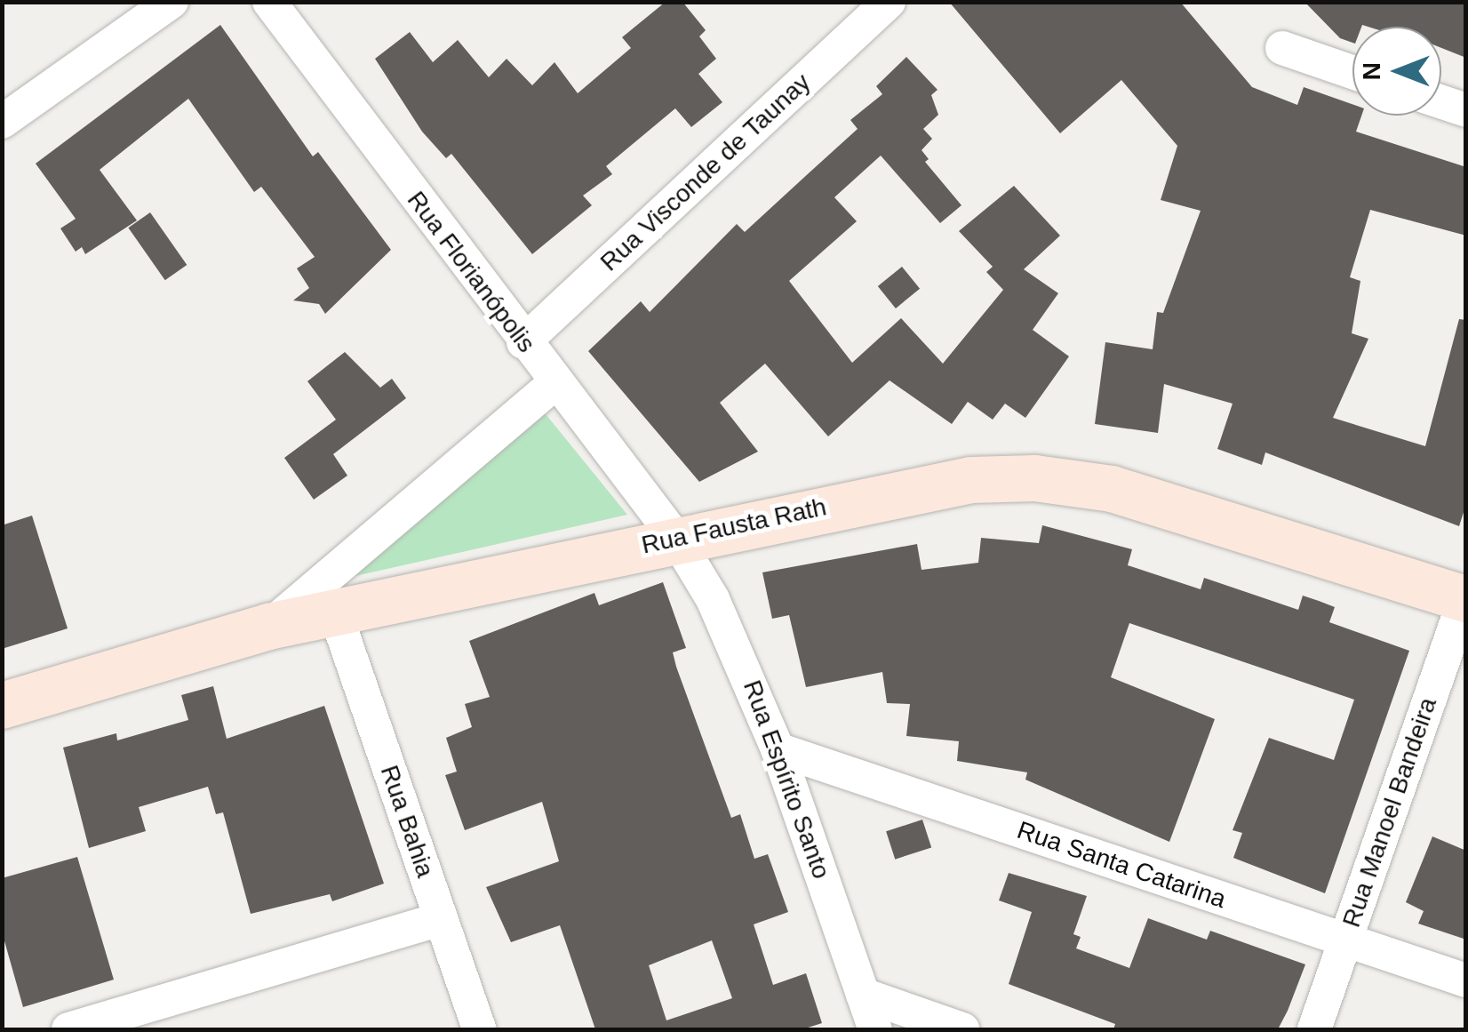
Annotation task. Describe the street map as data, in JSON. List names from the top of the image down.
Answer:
{
  "streets": {
    "street": [
      "Rua Visconde de Taunay",
      "Rua Florianópolis",
      "Rua Fausta Rath",
      "Rua Espírito Santo",
      "Rua Manoel Bandeira",
      "Rua Bahia",
      "Rua Santa Catarina"
    ]
  },
  "crossings": [
    ["Rua Visconde de Taunay", "Rua Florianópolis"],
    ["Rua Florianópolis", "Rua Fausta Rath"],
    ["Rua Florianópolis", "Rua Espírito Santo"],
    ["Rua Fausta Rath", "Rua Espírito Santo"],
    ["Rua Fausta Rath", "Rua Manoel Bandeira"],
    ["Rua Fausta Rath", "Rua Bahia"],
    ["Rua Espírito Santo", "Rua Santa Catarina"],
    ["Rua Manoel Bandeira", "Rua Santa Catarina"]
  ],
  "north": "left"
}
